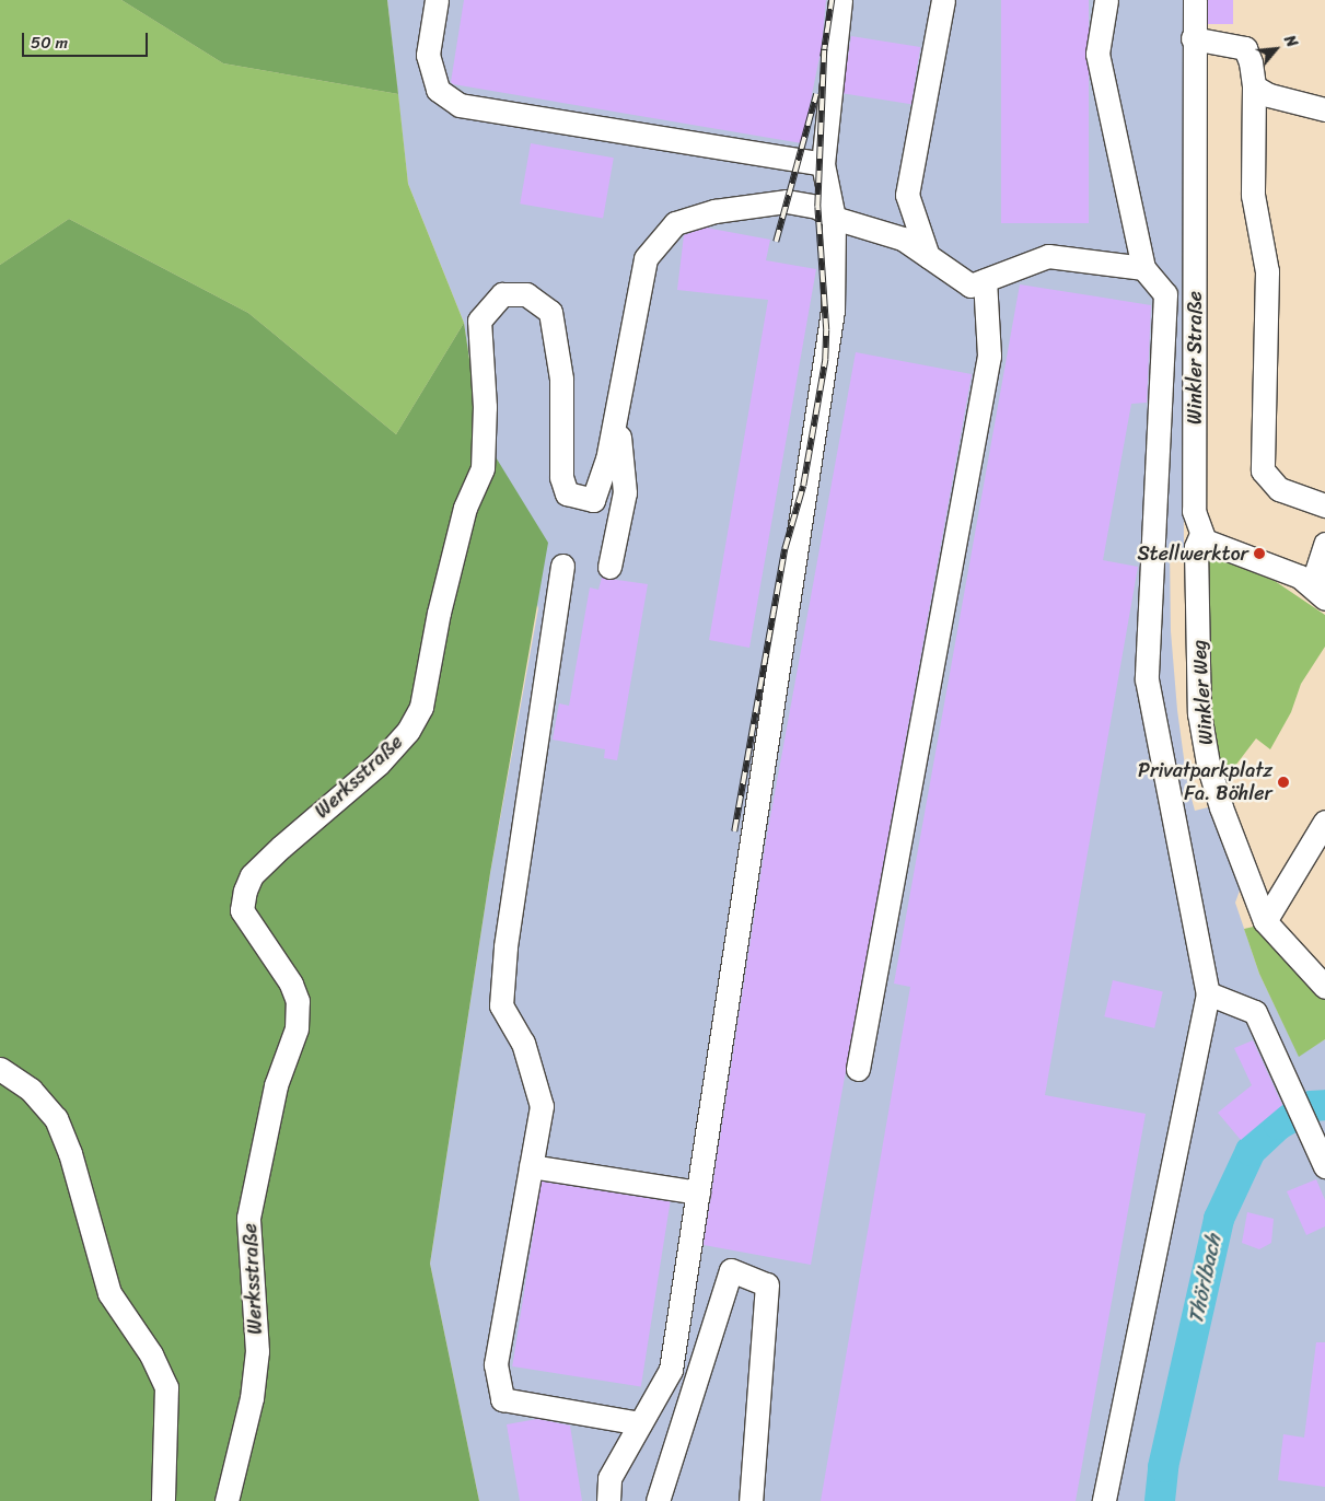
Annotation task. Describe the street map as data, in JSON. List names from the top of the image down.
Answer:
{
  "streets": {
    "street": ["Winkler Straße", "Winkler Weg", "Werksstraße"]
  },
  "crossings": [
    ["Winkler Straße", "Winkler Weg"]
  ],
  "water": ["Thörlbach"],
  "places": ["Stellwerktor", "Privatparkplatz Fa. Böhler"],
  "scale_bar": "50 m",
  "north": "top right"
}
